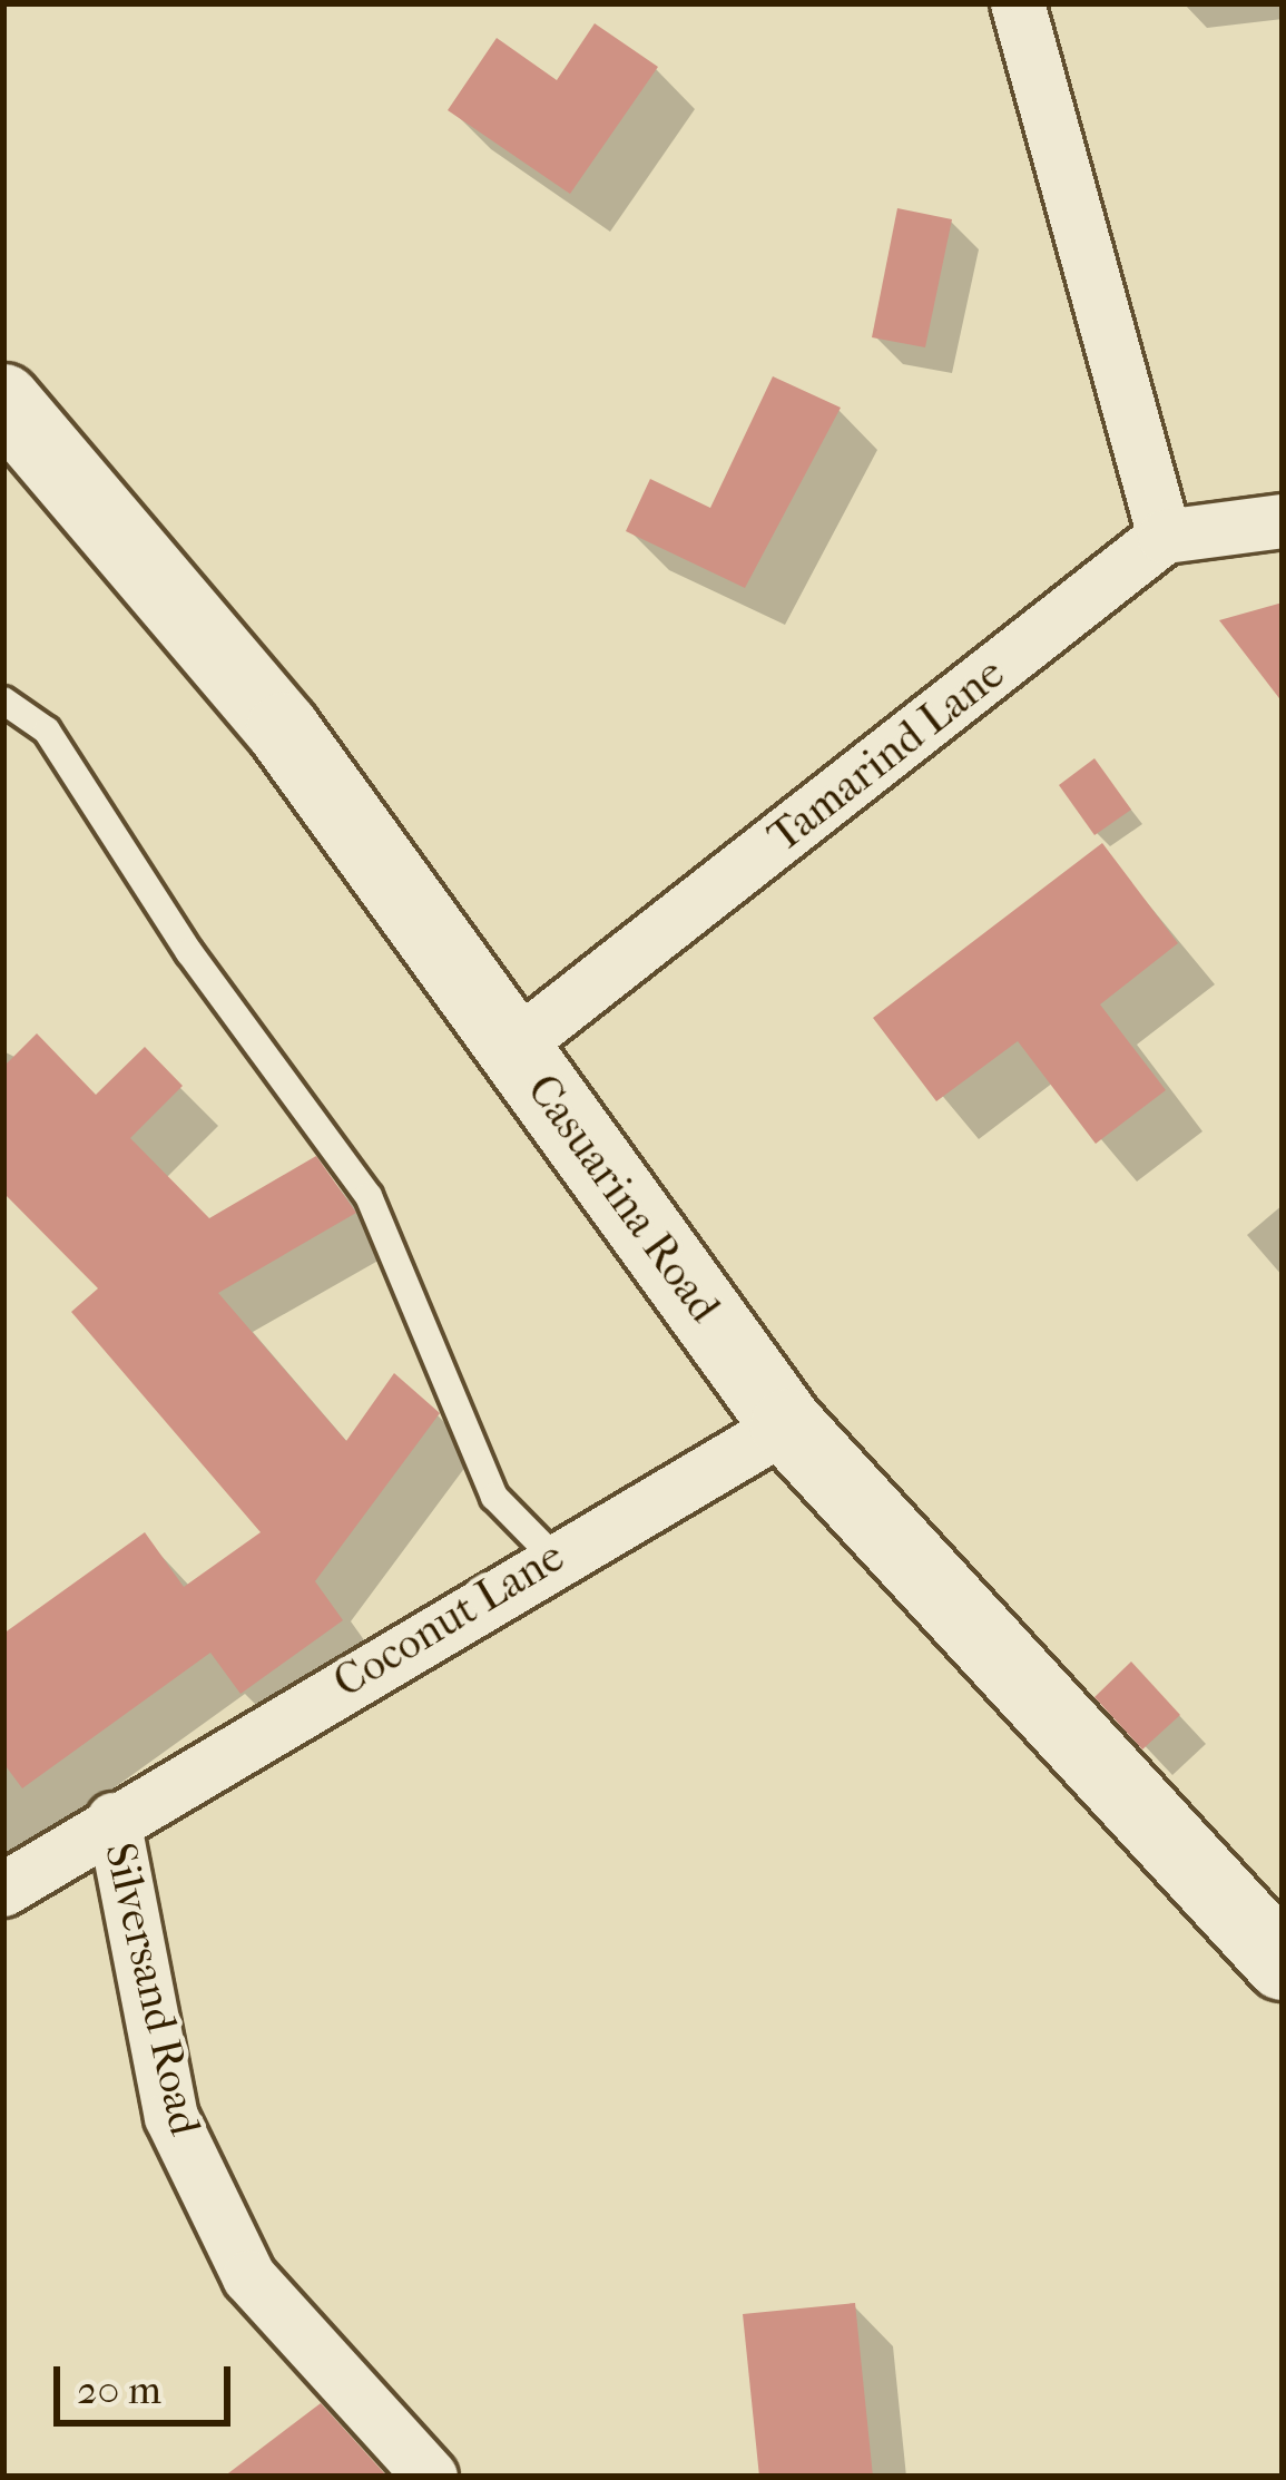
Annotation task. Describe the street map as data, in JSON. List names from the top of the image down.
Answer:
{
  "streets": {
    "street": [
      "Tamarind Lane",
      "Casuarina Road",
      "Coconut Lane",
      "Silversand Road"
    ]
  },
  "crossings": [
    ["Tamarind Lane", "Casuarina Road"],
    ["Casuarina Road", "Coconut Lane"],
    ["Coconut Lane", "Silversand Road"]
  ],
  "scale_bar": "20 m"
}
